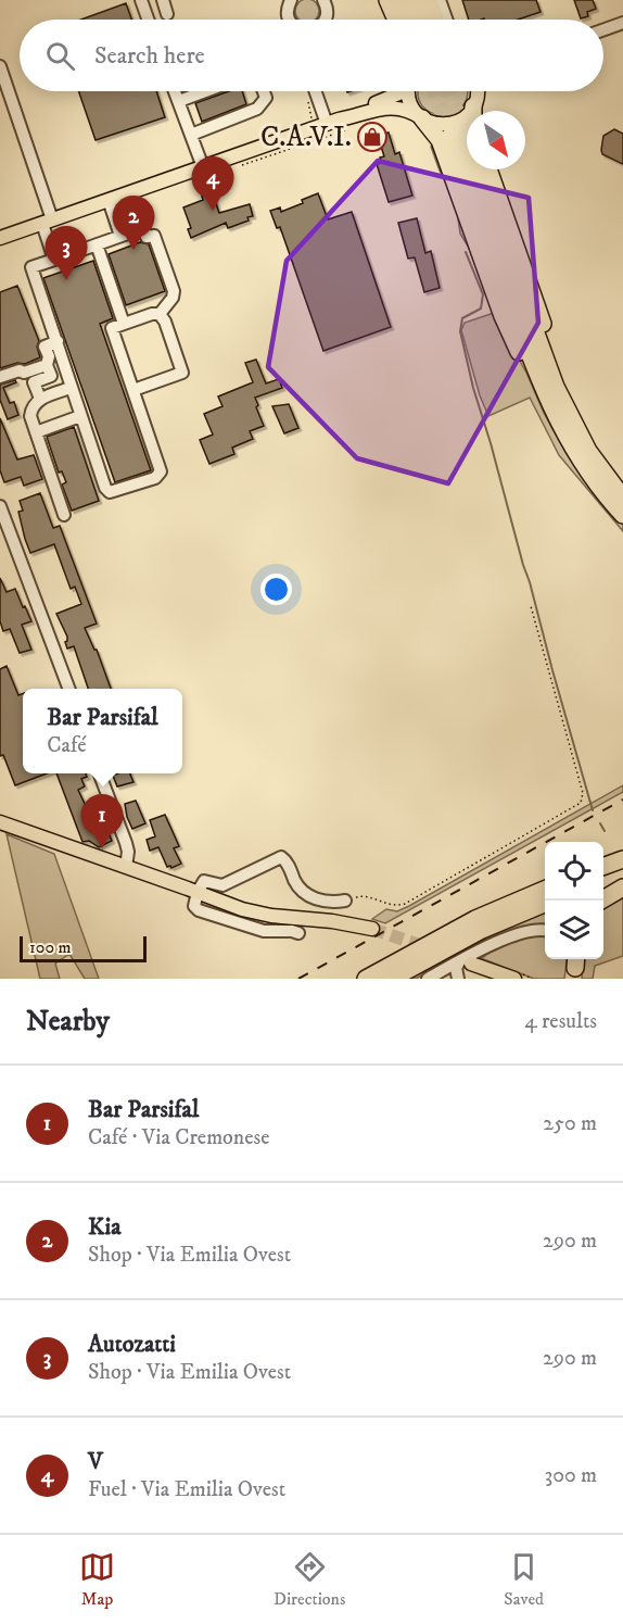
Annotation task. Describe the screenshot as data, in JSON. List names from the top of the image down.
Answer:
{
  "places": {
    "shop": ["C.A.V.I."]
  },
  "scale_bar": "100 m",
  "north": "bottom right",
  "page": {
    "search": "Search here",
    "pins": [
      "4",
      "2",
      "3",
      "1"
    ],
    "popup": ["Bar Parsifal", "Café"],
    "scale": "100 m",
    "heading": ["Nearby", "4 results"],
    "list": [
      {
        "mark": "1",
        "name": "Bar Parsifal",
        "note": "Café · Via Cremonese",
        "value": "250 m"
      },
      {
        "mark": "2",
        "name": "Kia",
        "note": "Shop · Via Emilia Ovest",
        "value": "290 m"
      },
      {
        "mark": "3",
        "name": "Autozatti",
        "note": "Shop · Via Emilia Ovest",
        "value": "290 m"
      },
      {
        "mark": "4",
        "name": "V",
        "note": "Fuel · Via Emilia Ovest",
        "value": "300 m"
      }
    ],
    "nav": ["Map", "Directions", "Saved"]
  }
}
